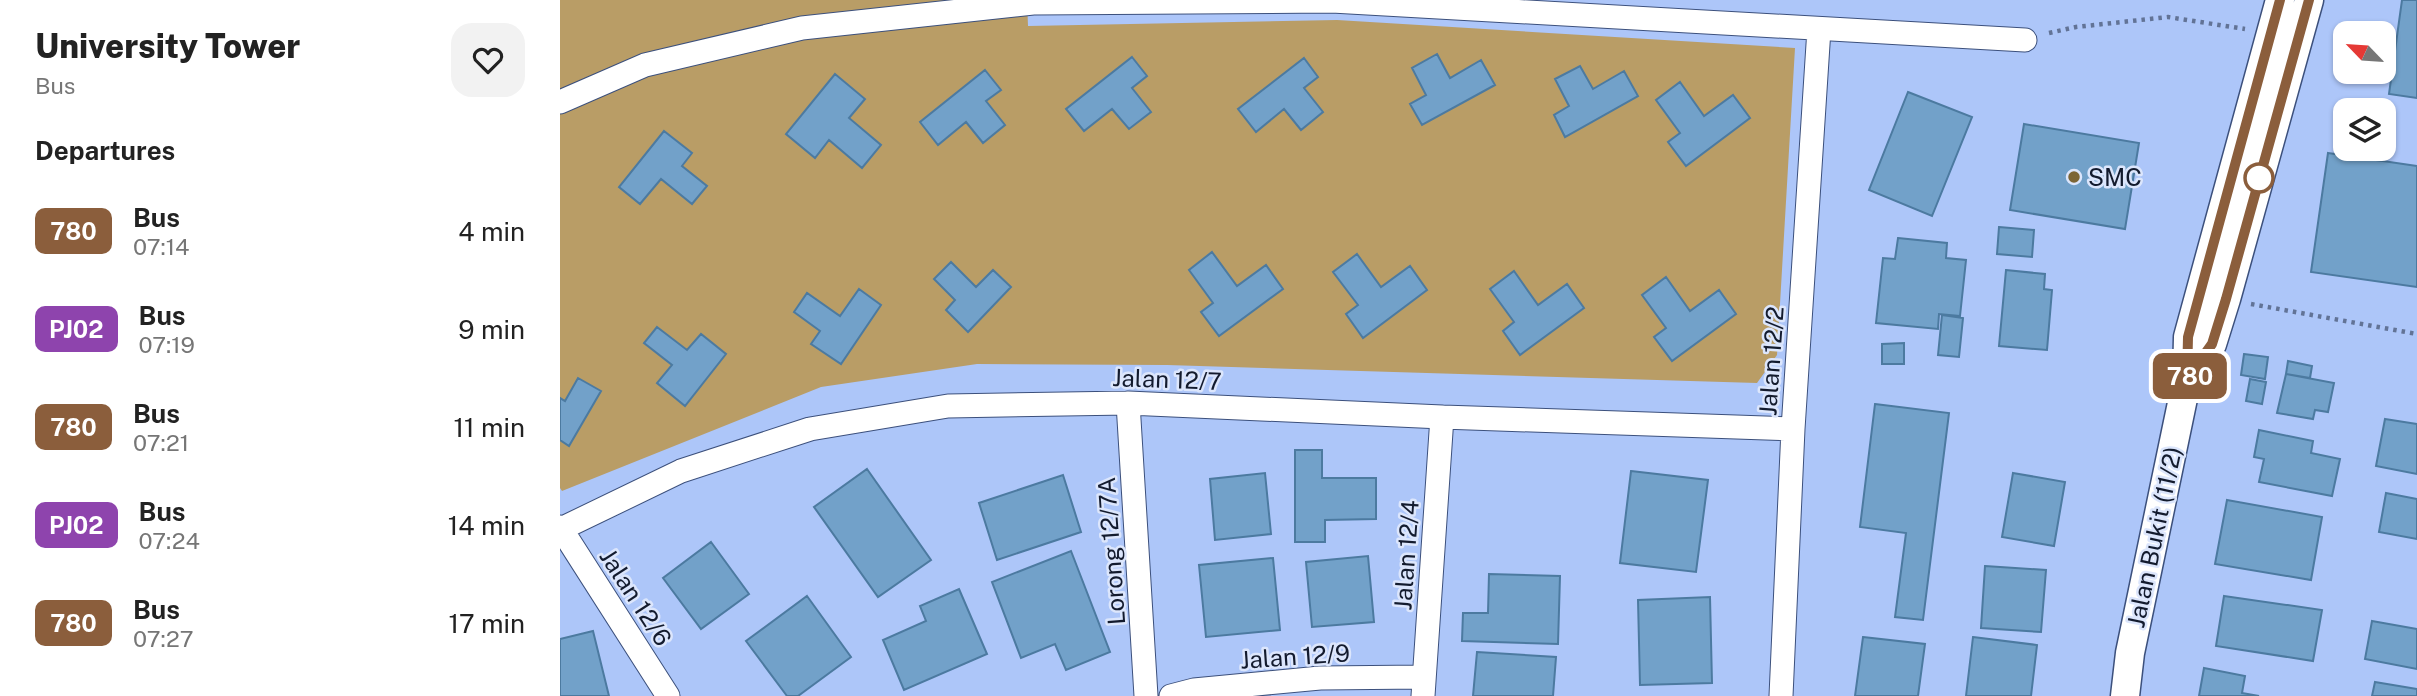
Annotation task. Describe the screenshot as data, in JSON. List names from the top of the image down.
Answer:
{
  "streets": {
    "street": [
      "Jalan 12/2",
      "Jalan 12/7",
      "Jalan Bukit (11/2)",
      "Lorong 12/7A",
      "Jalan 12/4",
      "Jalan 12/6",
      "Jalan 12/9"
    ]
  },
  "crossings": [
    ["Jalan 12/2", "Jalan 12/7"],
    ["Jalan 12/7", "Lorong 12/7A"],
    ["Jalan 12/7", "Jalan 12/4"],
    ["Jalan 12/7", "Jalan 12/6"],
    ["Jalan 12/4", "Jalan 12/9"]
  ],
  "places": ["SMC"],
  "lines": ["bus line 780"],
  "north": "top left",
  "page": {
    "heading": [
      ["University Tower", "Bus"],
      "Departures"
    ],
    "on_map": "780",
    "list": [
      {
        "mark": "780",
        "name": "Bus",
        "note": "07:14",
        "value": "4 min"
      },
      {
        "mark": "PJ02",
        "name": "Bus",
        "note": "07:19",
        "value": "9 min"
      },
      {
        "mark": "780",
        "name": "Bus",
        "note": "07:21",
        "value": "11 min"
      },
      {
        "mark": "PJ02",
        "name": "Bus",
        "note": "07:24",
        "value": "14 min"
      },
      {
        "mark": "780",
        "name": "Bus",
        "note": "07:27",
        "value": "17 min"
      }
    ]
  }
}
